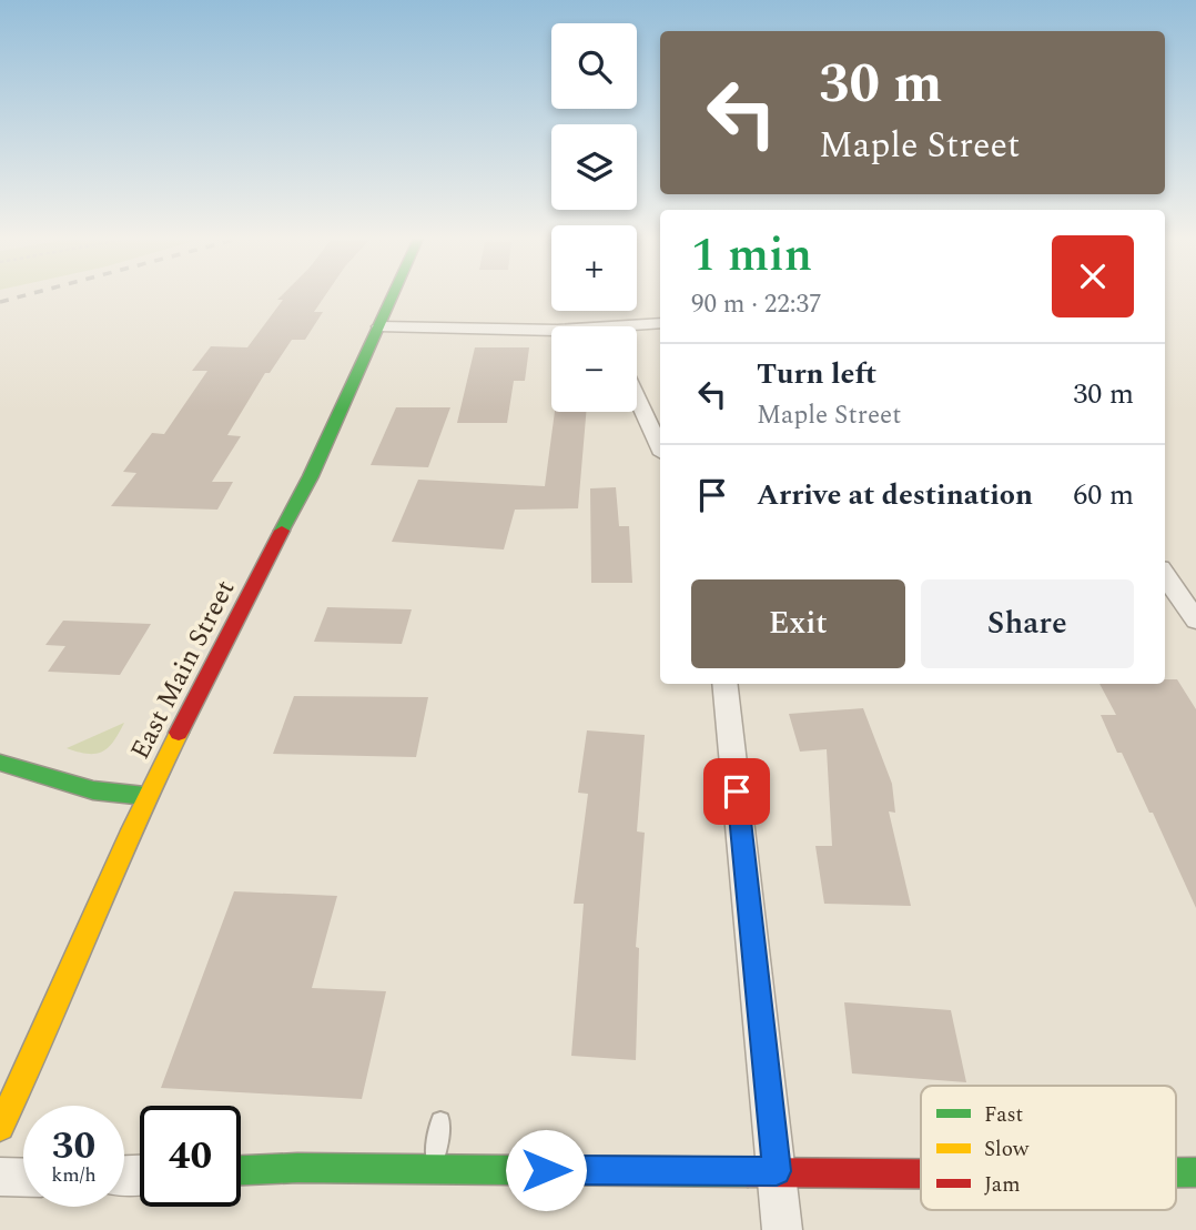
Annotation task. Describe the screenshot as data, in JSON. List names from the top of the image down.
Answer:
{
  "streets": {
    "main road": ["East Main Street"]
  },
  "legend": ["Fast", "Slow", "Jam"],
  "page": {
    "map_buttons": ["+", "−"],
    "turn": ["30 m", "Maple Street"],
    "heading": ["1 min", "90 m · 22:37"],
    "list": [
      {
        "name": "Turn left",
        "note": "Maple Street",
        "value": "30 m"
      },
      {
        "name": "Arrive at destination",
        "value": "60 m"
      }
    ],
    "buttons": ["Exit", "Share"],
    "speed": "30 km/h",
    "limit": "40"
  }
}
